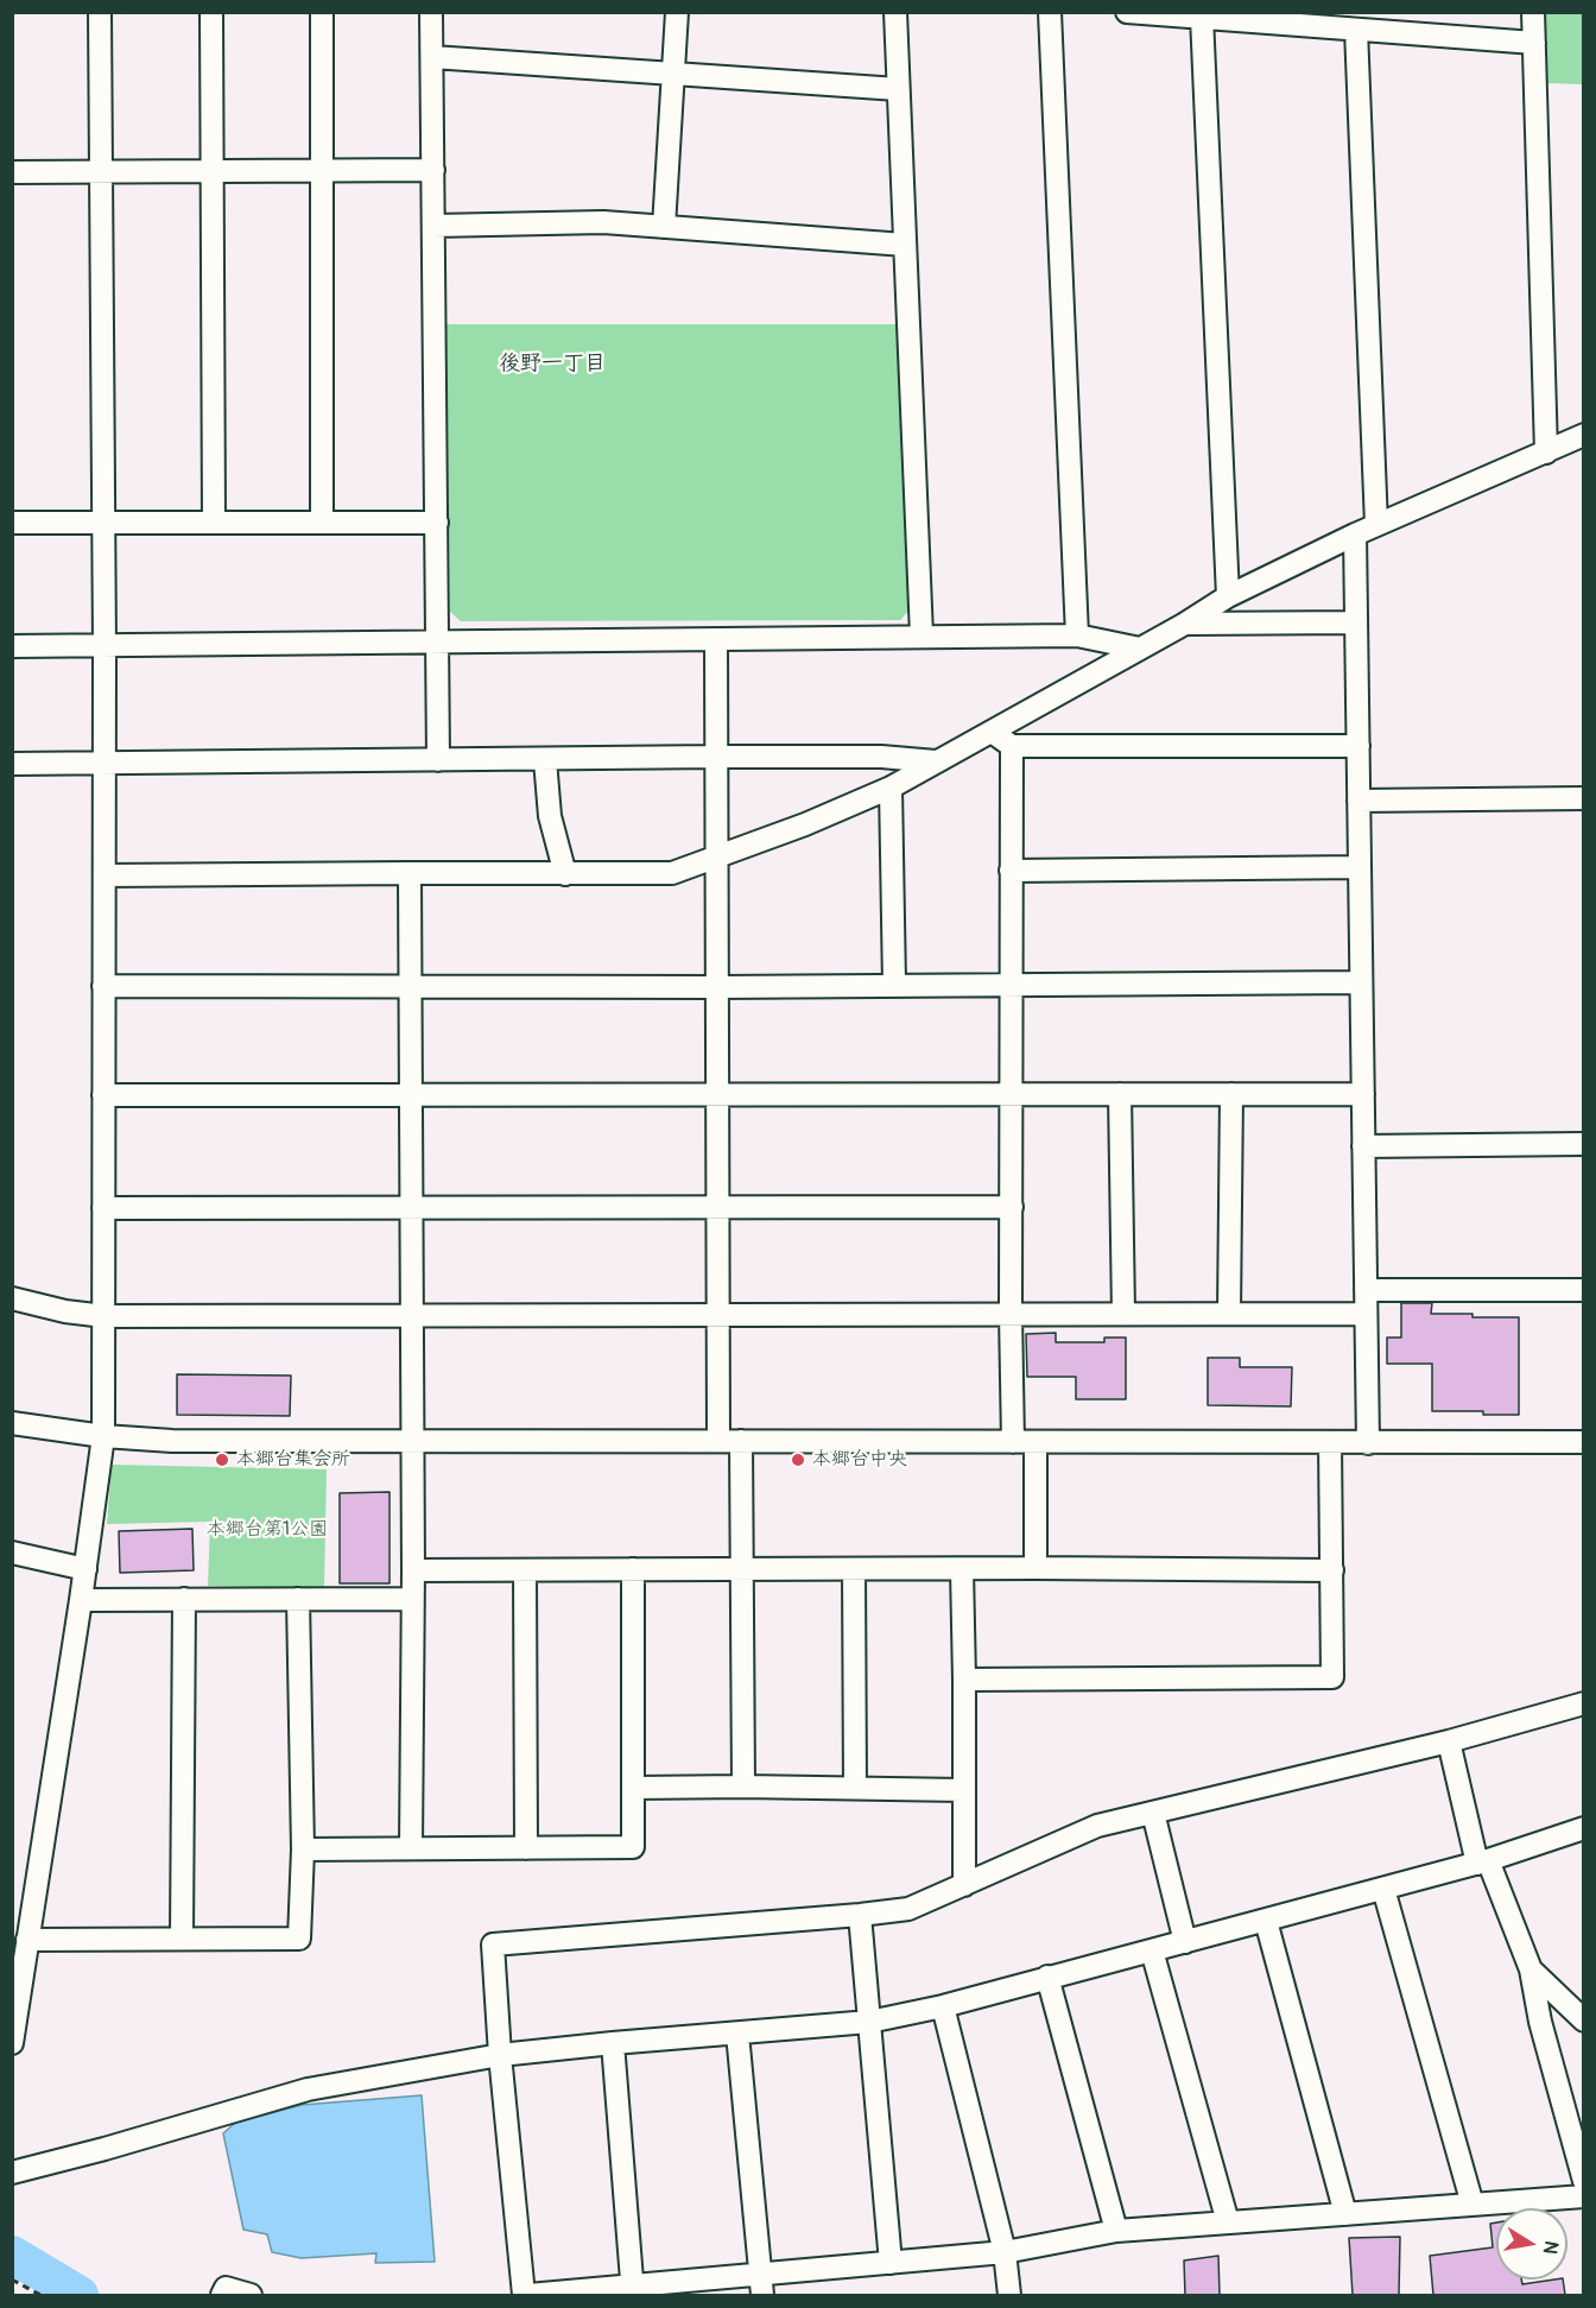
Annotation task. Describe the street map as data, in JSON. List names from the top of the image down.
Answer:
{
  "districts": ["後野一丁目"],
  "parks": ["本郷台第1公園"],
  "places": ["本郷台集会所", "本郷台中央"],
  "north": "right"
}
